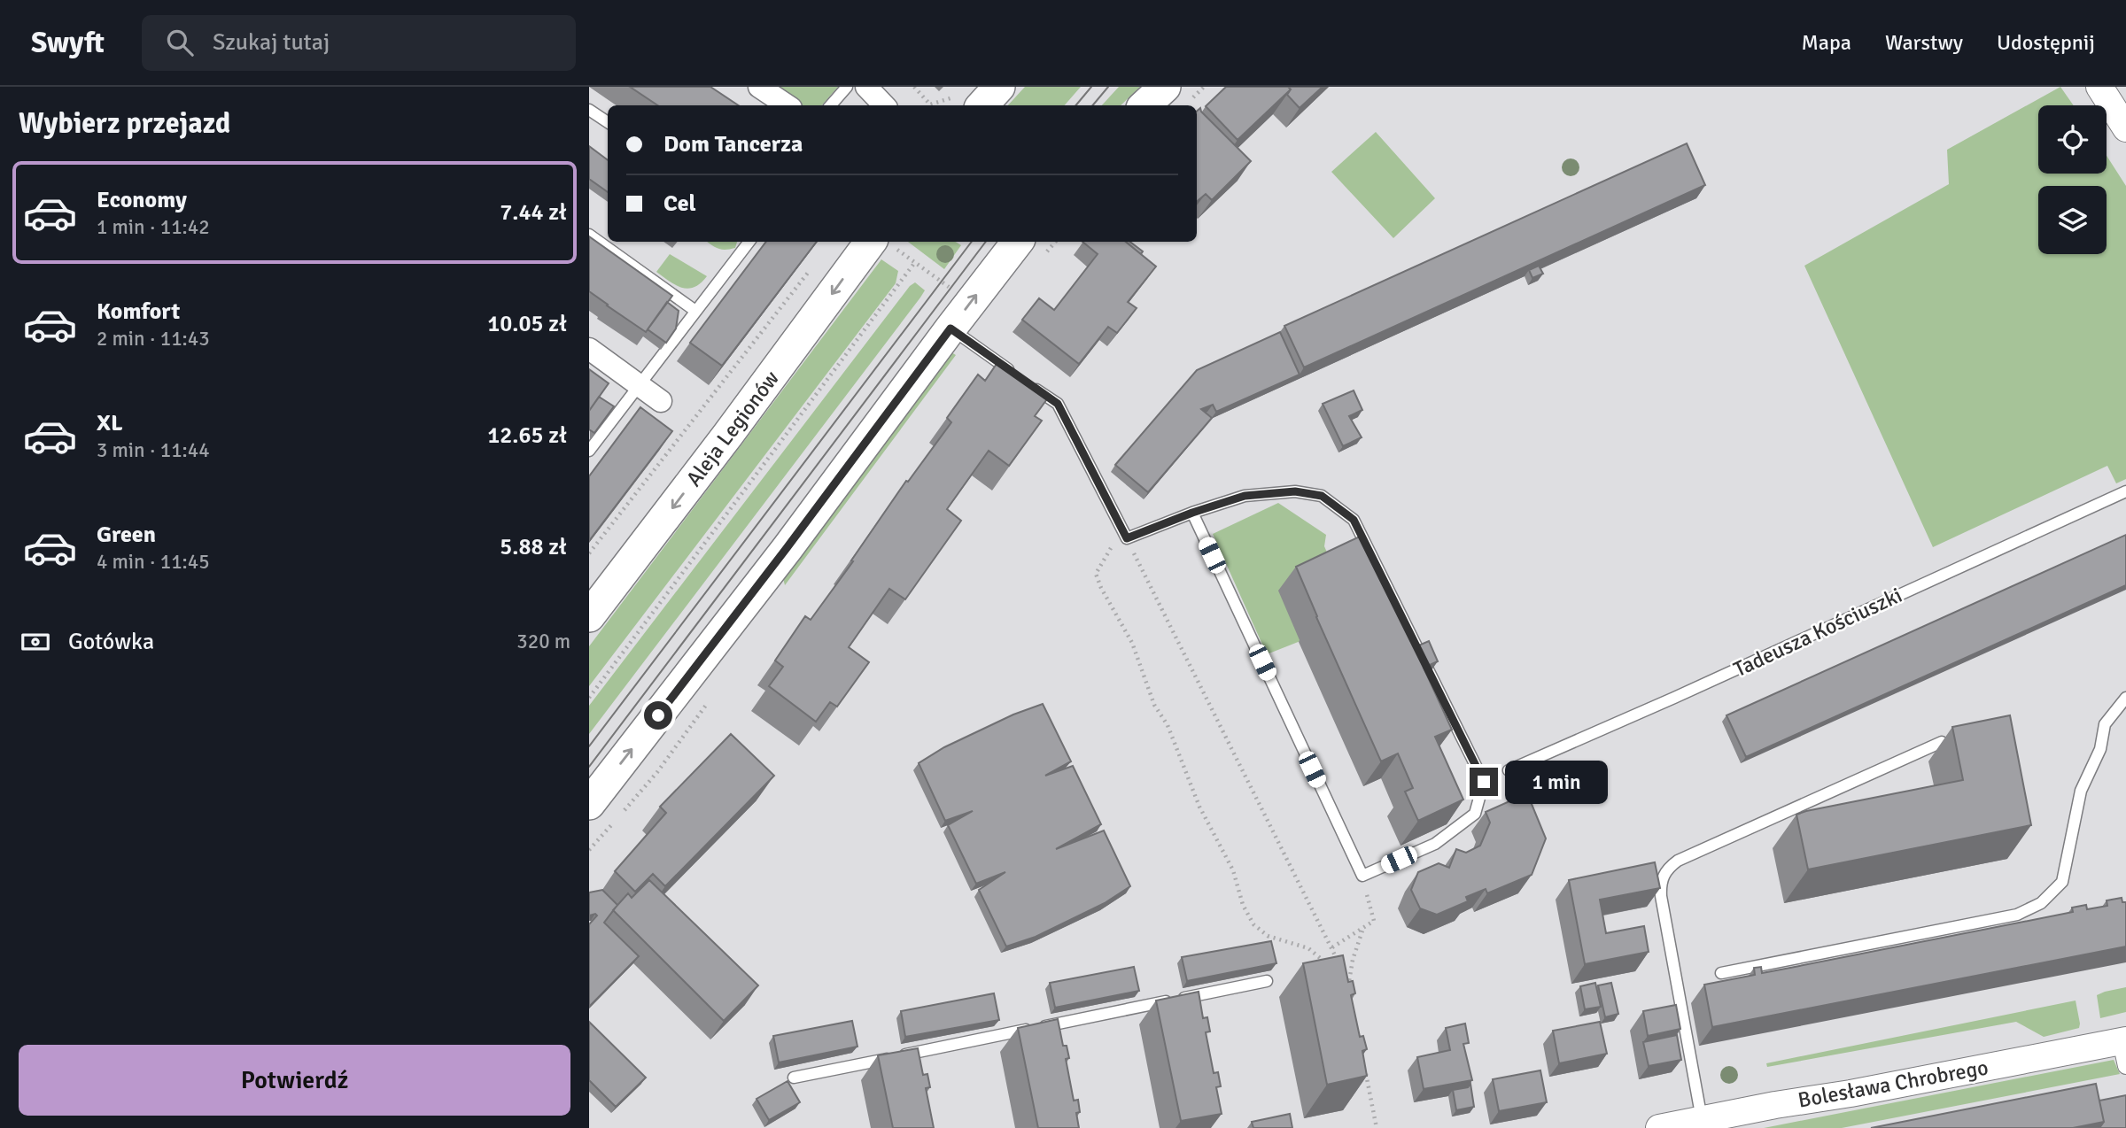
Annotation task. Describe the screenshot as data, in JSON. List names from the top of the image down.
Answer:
{
  "streets": {
    "main road": ["Aleja Legionów"],
    "street": ["Bolesława Chrobrego"],
    "lane": ["Tadeusza Kościuszki"]
  },
  "page": {
    "header": "Swyft",
    "search": "Szukaj tutaj",
    "nav": ["Mapa", "Warstwy", "Udostępnij"],
    "heading": "Wybierz przejazd",
    "banner": ["Dom Tancerza", "Cel"],
    "list": [
      {
        "name": "Economy",
        "note": "1 min · 11:42",
        "value": "7.44 zł"
      },
      {
        "name": "Komfort",
        "note": "2 min · 11:43",
        "value": "10.05 zł"
      },
      {
        "name": "XL",
        "note": "3 min · 11:44",
        "value": "12.65 zł"
      },
      {
        "name": "Green",
        "note": "4 min · 11:45",
        "value": "5.88 zł"
      }
    ],
    "pay": ["Gotówka", "320 m"],
    "bubble": "1 min",
    "buttons": "Potwierdź"
  }
}
